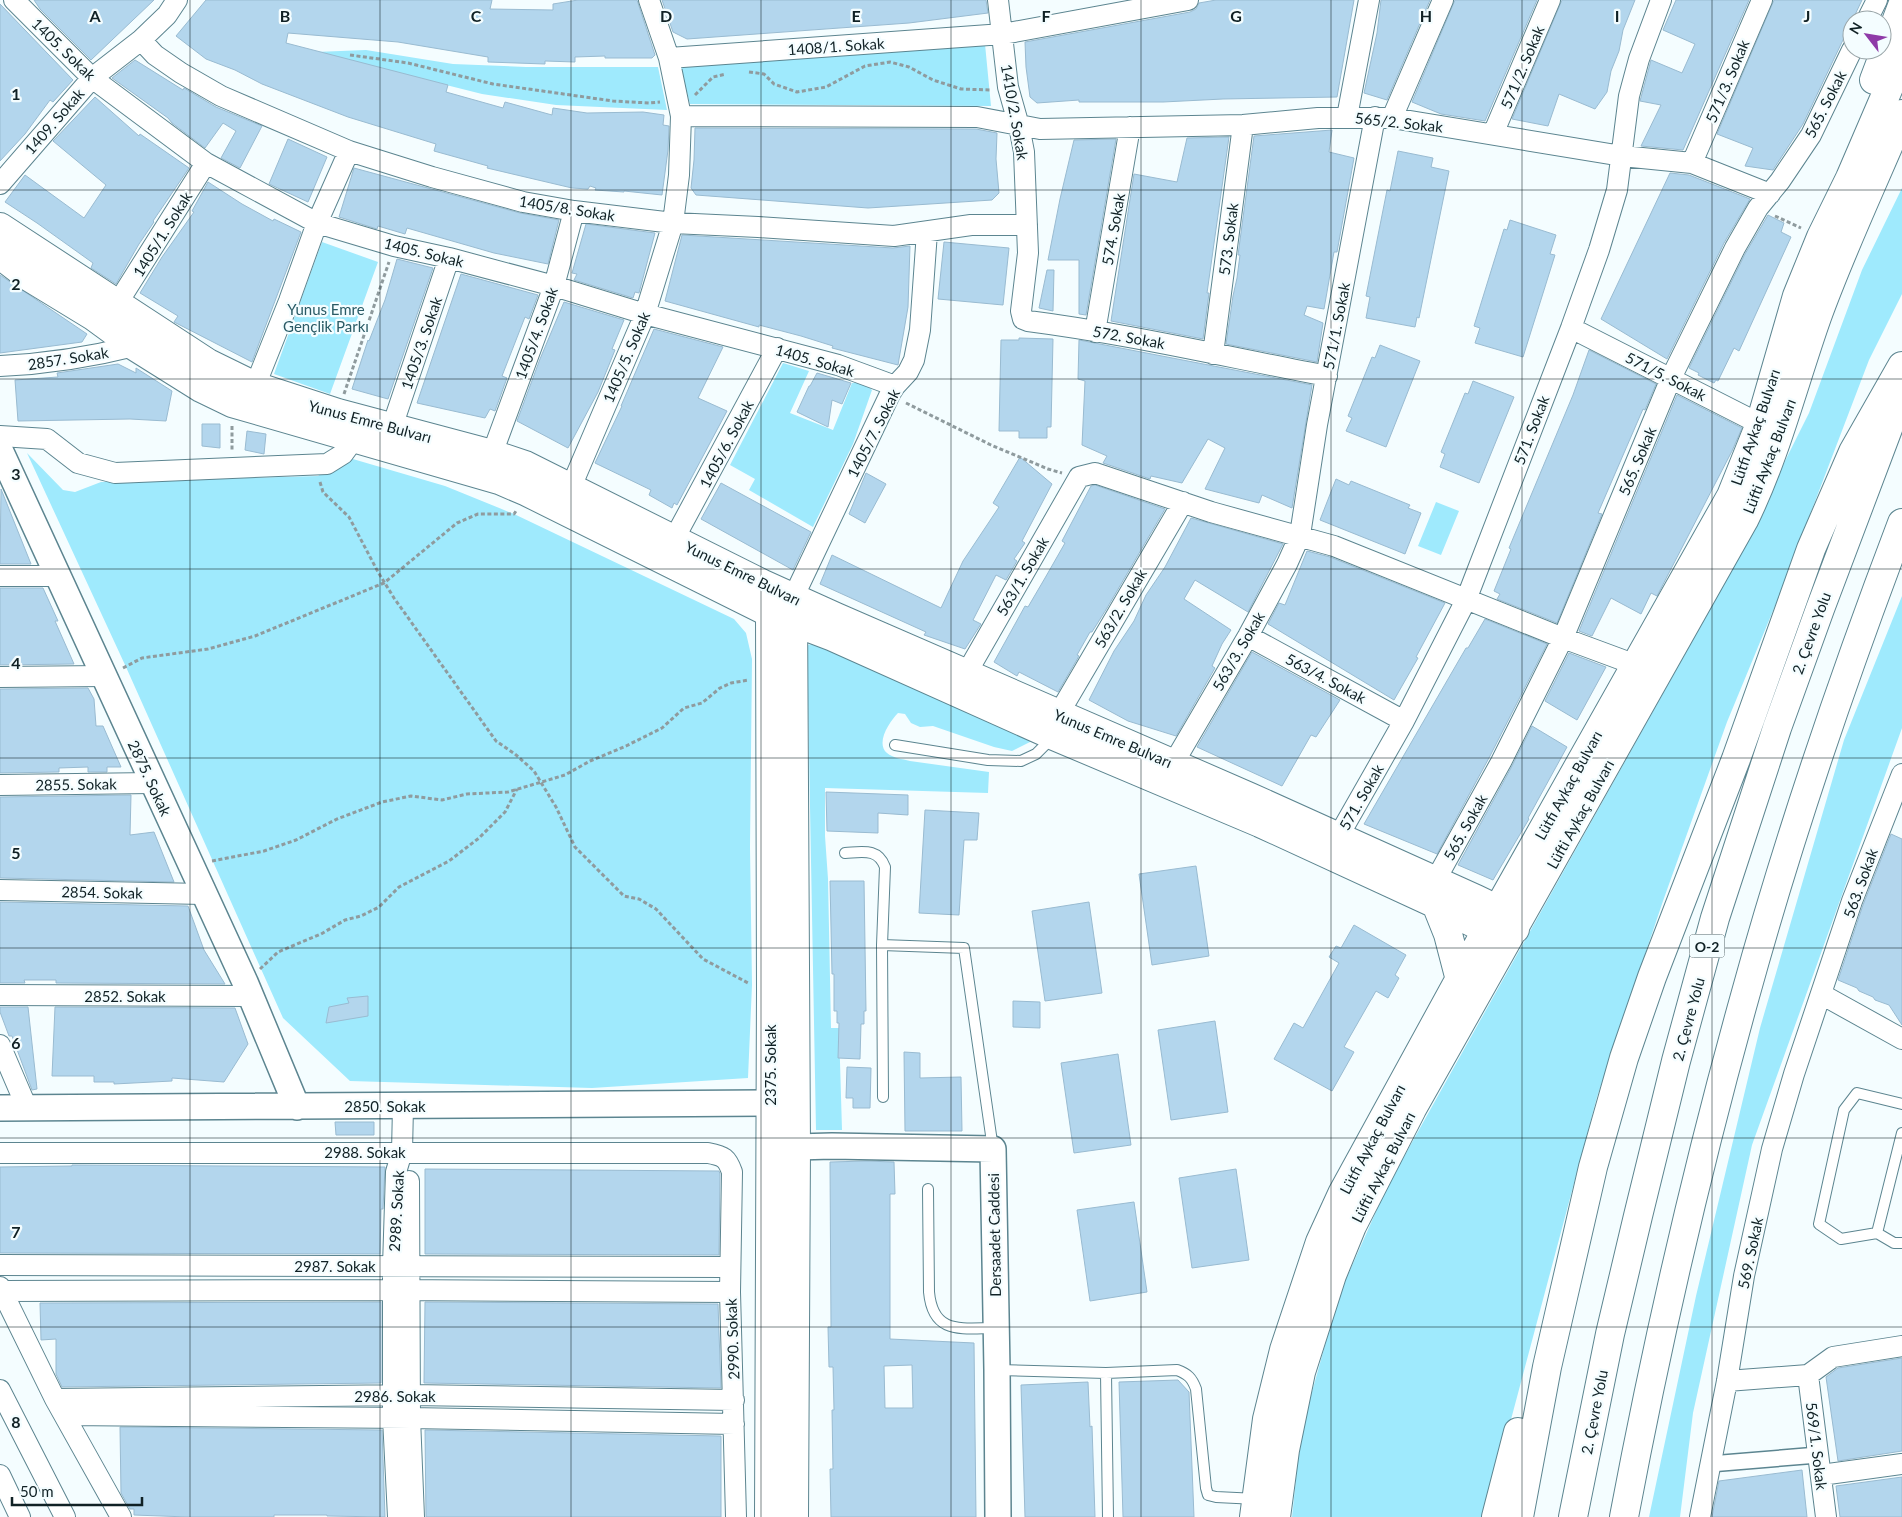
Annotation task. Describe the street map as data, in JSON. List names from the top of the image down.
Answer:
{
  "streets": {
    "main road": [
      "Yunus Emre Bulvarı",
      "Lütfi Aykaç Bulvarı",
      "Lüfti Aykaç Bulvarı",
      "2. Çevre Yolu",
      "O-2",
      "2375. Sokak"
    ],
    "street": [
      "1408/1. Sokak",
      "1405. Sokak",
      "571/2. Sokak",
      "571/3. Sokak",
      "565. Sokak",
      "1410/2. Sokak",
      "1409. Sokak",
      "565/2. Sokak",
      "1405/8. Sokak",
      "574. Sokak",
      "1405/1. Sokak",
      "573. Sokak",
      "571/1. Sokak",
      "1405/4. Sokak",
      "572. Sokak",
      "1405/3. Sokak",
      "1405/5. Sokak",
      "2857. Sokak",
      "571/5. Sokak",
      "571. Sokak",
      "1405/7. Sokak",
      "1405/6. Sokak",
      "563/1. Sokak",
      "563/2. Sokak",
      "563/3. Sokak",
      "563/4. Sokak",
      "2875. Sokak",
      "2855. Sokak",
      "563. Sokak",
      "2854. Sokak",
      "2852. Sokak",
      "2850. Sokak",
      "2988. Sokak",
      "2989. Sokak",
      "Dersaadet Caddesi",
      "569. Sokak",
      "2987. Sokak",
      "2990. Sokak",
      "2986. Sokak",
      "569/1. Sokak"
    ]
  },
  "crossings": [
    ["1408/1. Sokak", "1410/2. Sokak"],
    ["1408/1. Sokak", "1405/5. Sokak"],
    ["1405. Sokak", "1409. Sokak"],
    ["1405. Sokak", "1405/1. Sokak"],
    ["1405. Sokak", "1405/4. Sokak"],
    ["1405. Sokak", "1405/3. Sokak"],
    ["1405. Sokak", "1405/5. Sokak"],
    ["1405. Sokak", "1405/7. Sokak"],
    ["1405. Sokak", "1405/6. Sokak"],
    ["571/2. Sokak", "565/2. Sokak"],
    ["571/3. Sokak", "565/2. Sokak"],
    ["565. Sokak", "565/2. Sokak"],
    ["565. Sokak", "571/5. Sokak"],
    ["565. Sokak", "Yunus Emre Bulvarı"],
    ["1410/2. Sokak", "565/2. Sokak"],
    ["1410/2. Sokak", "1405/8. Sokak"],
    ["1410/2. Sokak", "572. Sokak"],
    ["1409. Sokak", "1405/8. Sokak"],
    ["565/2. Sokak", "574. Sokak"],
    ["565/2. Sokak", "573. Sokak"],
    ["565/2. Sokak", "571/1. Sokak"],
    ["565/2. Sokak", "1405/5. Sokak"],
    ["565/2. Sokak", "571. Sokak"],
    ["1405/8. Sokak", "1405/4. Sokak"],
    ["1405/8. Sokak", "572. Sokak"],
    ["1405/8. Sokak", "1405/5. Sokak"],
    ["1405/8. Sokak", "1405/7. Sokak"],
    ["574. Sokak", "572. Sokak"],
    ["1405/1. Sokak", "Yunus Emre Bulvarı"],
    ["573. Sokak", "572. Sokak"],
    ["571/1. Sokak", "572. Sokak"],
    ["571/1. Sokak", "563/3. Sokak"],
    ["1405/4. Sokak", "Yunus Emre Bulvarı"],
    ["1405/3. Sokak", "Yunus Emre Bulvarı"],
    ["1405/5. Sokak", "Yunus Emre Bulvarı"],
    ["2857. Sokak", "Yunus Emre Bulvarı"],
    ["571/5. Sokak", "Lütfi Aykaç Bulvarı"],
    ["571/5. Sokak", "571. Sokak"],
    ["Yunus Emre Bulvarı", "Lütfi Aykaç Bulvarı"],
    ["Yunus Emre Bulvarı", "571. Sokak"],
    ["Yunus Emre Bulvarı", "1405/7. Sokak"],
    ["Yunus Emre Bulvarı", "1405/6. Sokak"],
    ["Yunus Emre Bulvarı", "Lüfti Aykaç Bulvarı"],
    ["Yunus Emre Bulvarı", "563/1. Sokak"],
    ["Yunus Emre Bulvarı", "563/2. Sokak"],
    ["Yunus Emre Bulvarı", "563/3. Sokak"],
    ["Yunus Emre Bulvarı", "2375. Sokak"],
    ["Lütfi Aykaç Bulvarı", "Lüfti Aykaç Bulvarı"],
    ["571. Sokak", "563/4. Sokak"],
    ["1405/7. Sokak", "2375. Sokak"],
    ["563/3. Sokak", "563/4. Sokak"],
    ["2875. Sokak", "2855. Sokak"],
    ["2875. Sokak", "2854. Sokak"],
    ["2875. Sokak", "2852. Sokak"],
    ["2875. Sokak", "2850. Sokak"],
    ["563. Sokak", "569. Sokak"],
    ["2375. Sokak", "2850. Sokak"],
    ["2850. Sokak", "2989. Sokak"],
    ["2988. Sokak", "2989. Sokak"],
    ["2988. Sokak", "2990. Sokak"],
    ["2989. Sokak", "2987. Sokak"],
    ["2989. Sokak", "2986. Sokak"],
    ["2987. Sokak", "2990. Sokak"],
    ["2990. Sokak", "2986. Sokak"]
  ],
  "parks": ["Yunus Emre Gençlik Parkı"],
  "scale_bar": "50 m",
  "north": "top left",
  "grid": {
    "columns": [
      "A",
      "B",
      "C",
      "D",
      "E",
      "F",
      "G",
      "H",
      "I",
      "J"
    ],
    "rows": [
      "1",
      "2",
      "3",
      "4",
      "5",
      "6",
      "7",
      "8"
    ]
  }
}
